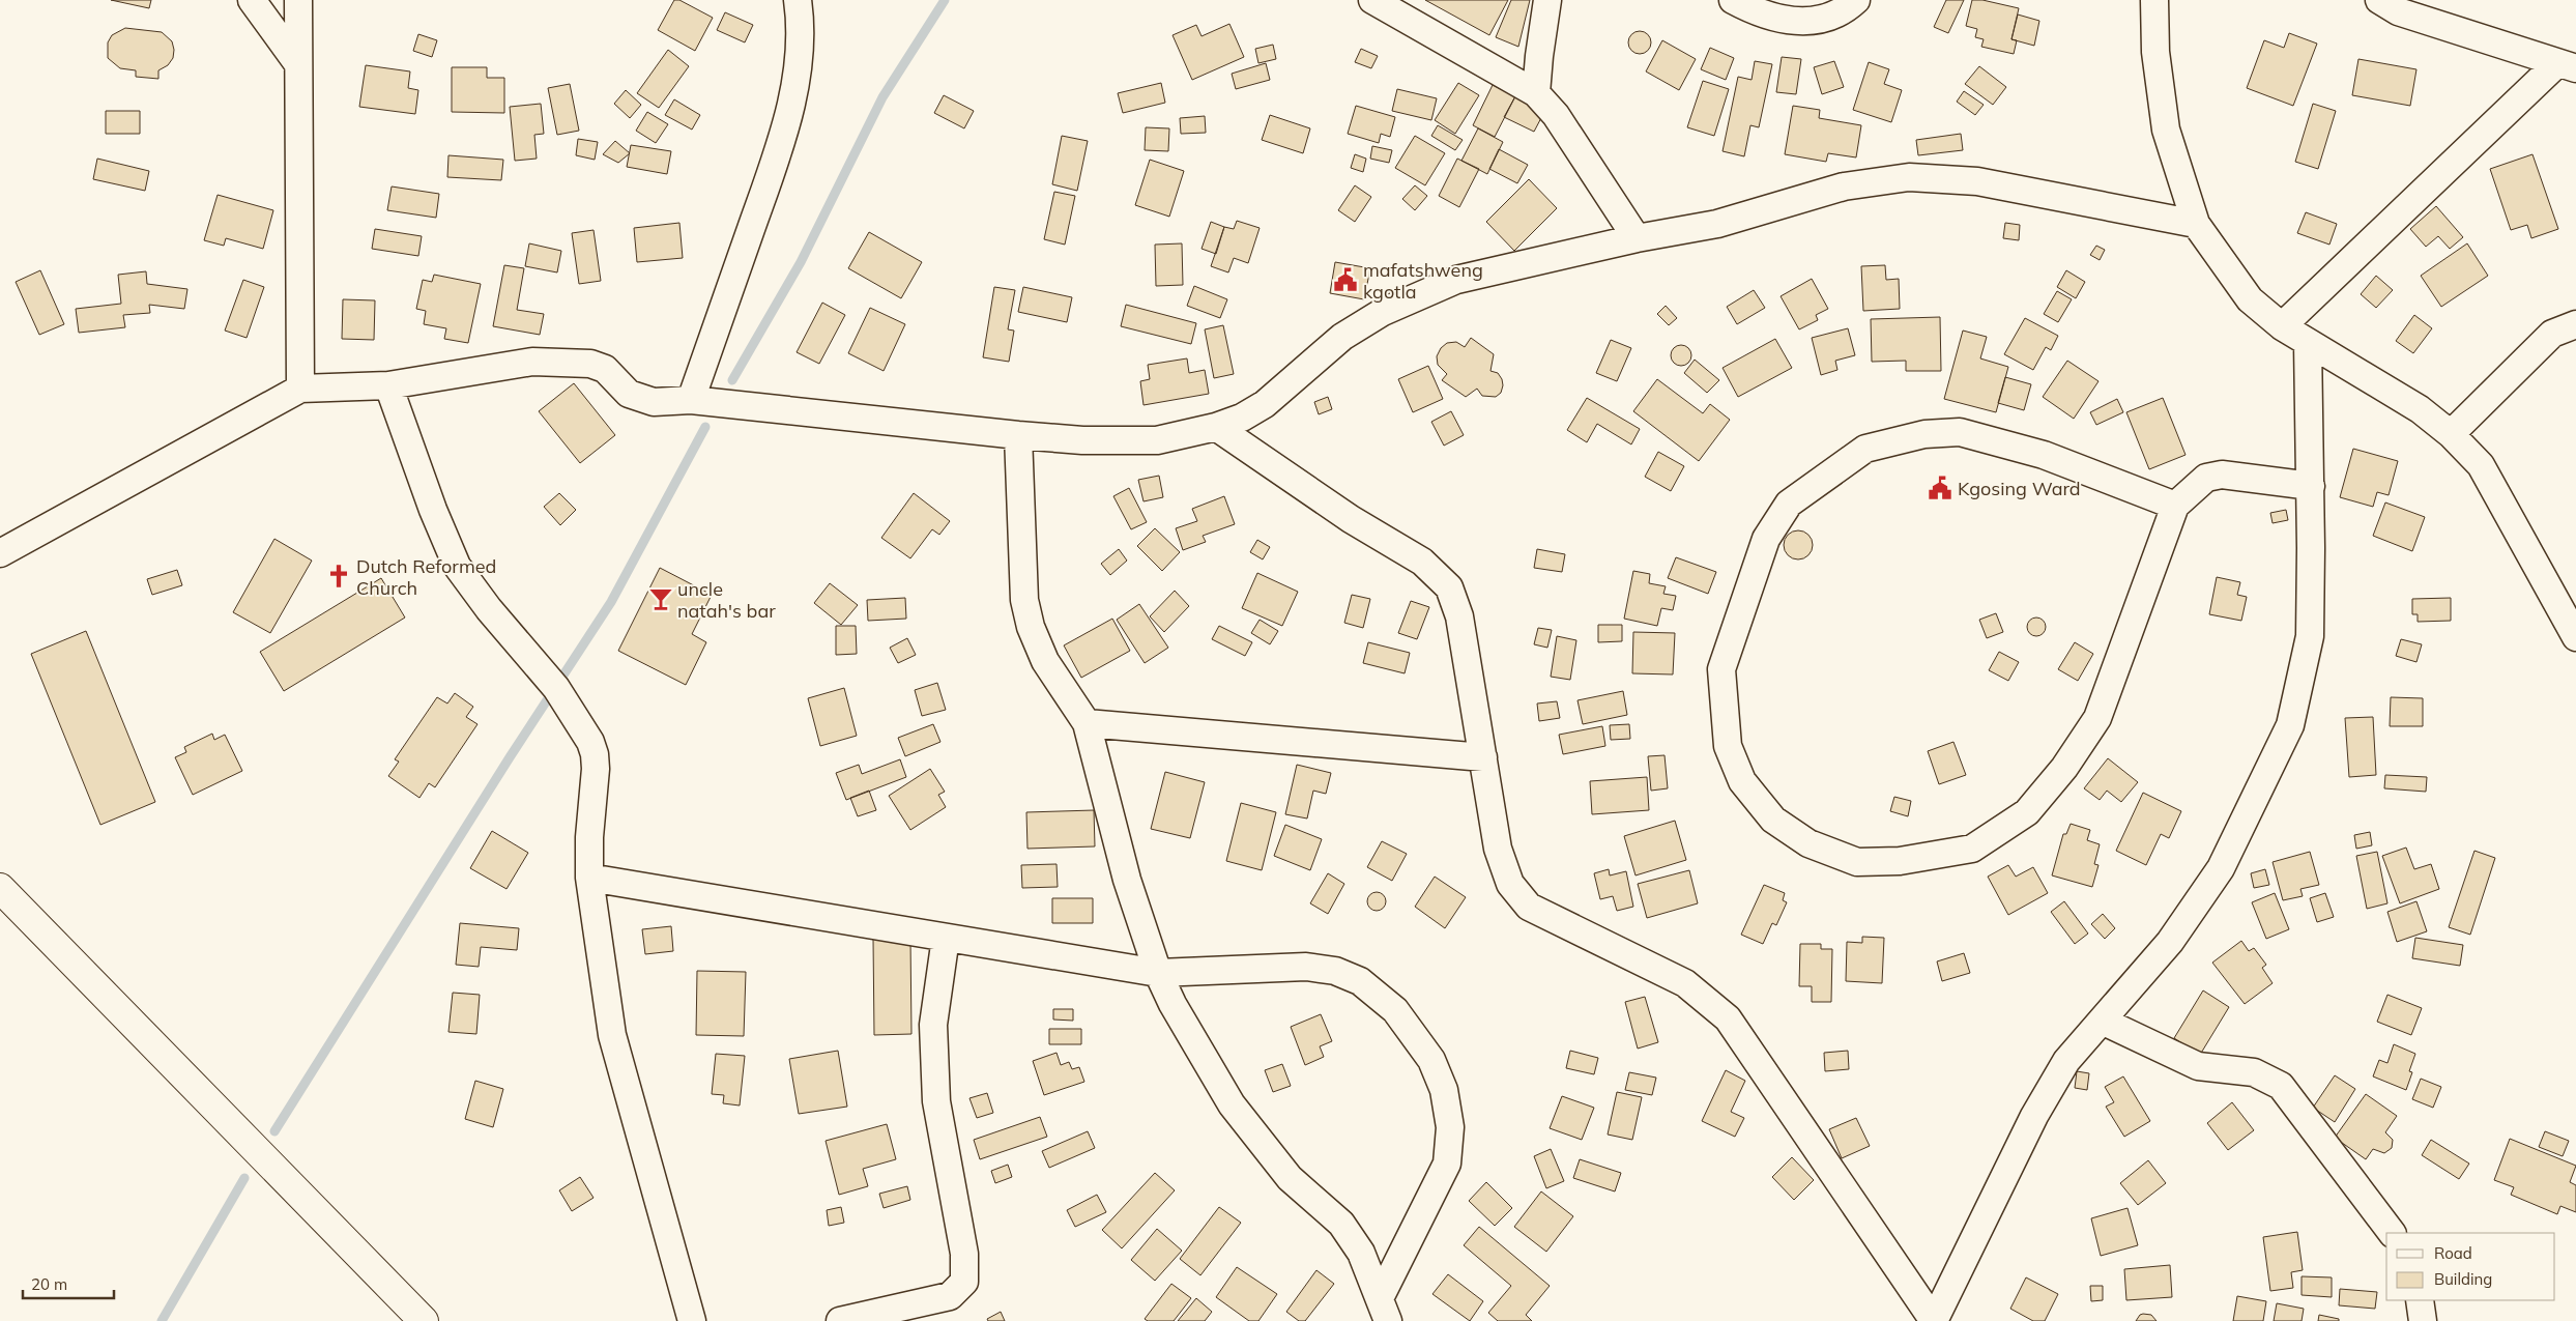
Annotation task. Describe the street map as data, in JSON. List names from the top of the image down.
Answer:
{
  "places": {
    "public building": ["mafatshweng kgotla", "Kgosing Ward"],
    "church": ["Dutch Reformed Church"],
    "bar": ["uncle natah's bar"]
  },
  "legend": ["Road", "Building"],
  "scale_bar": "20 m"
}
